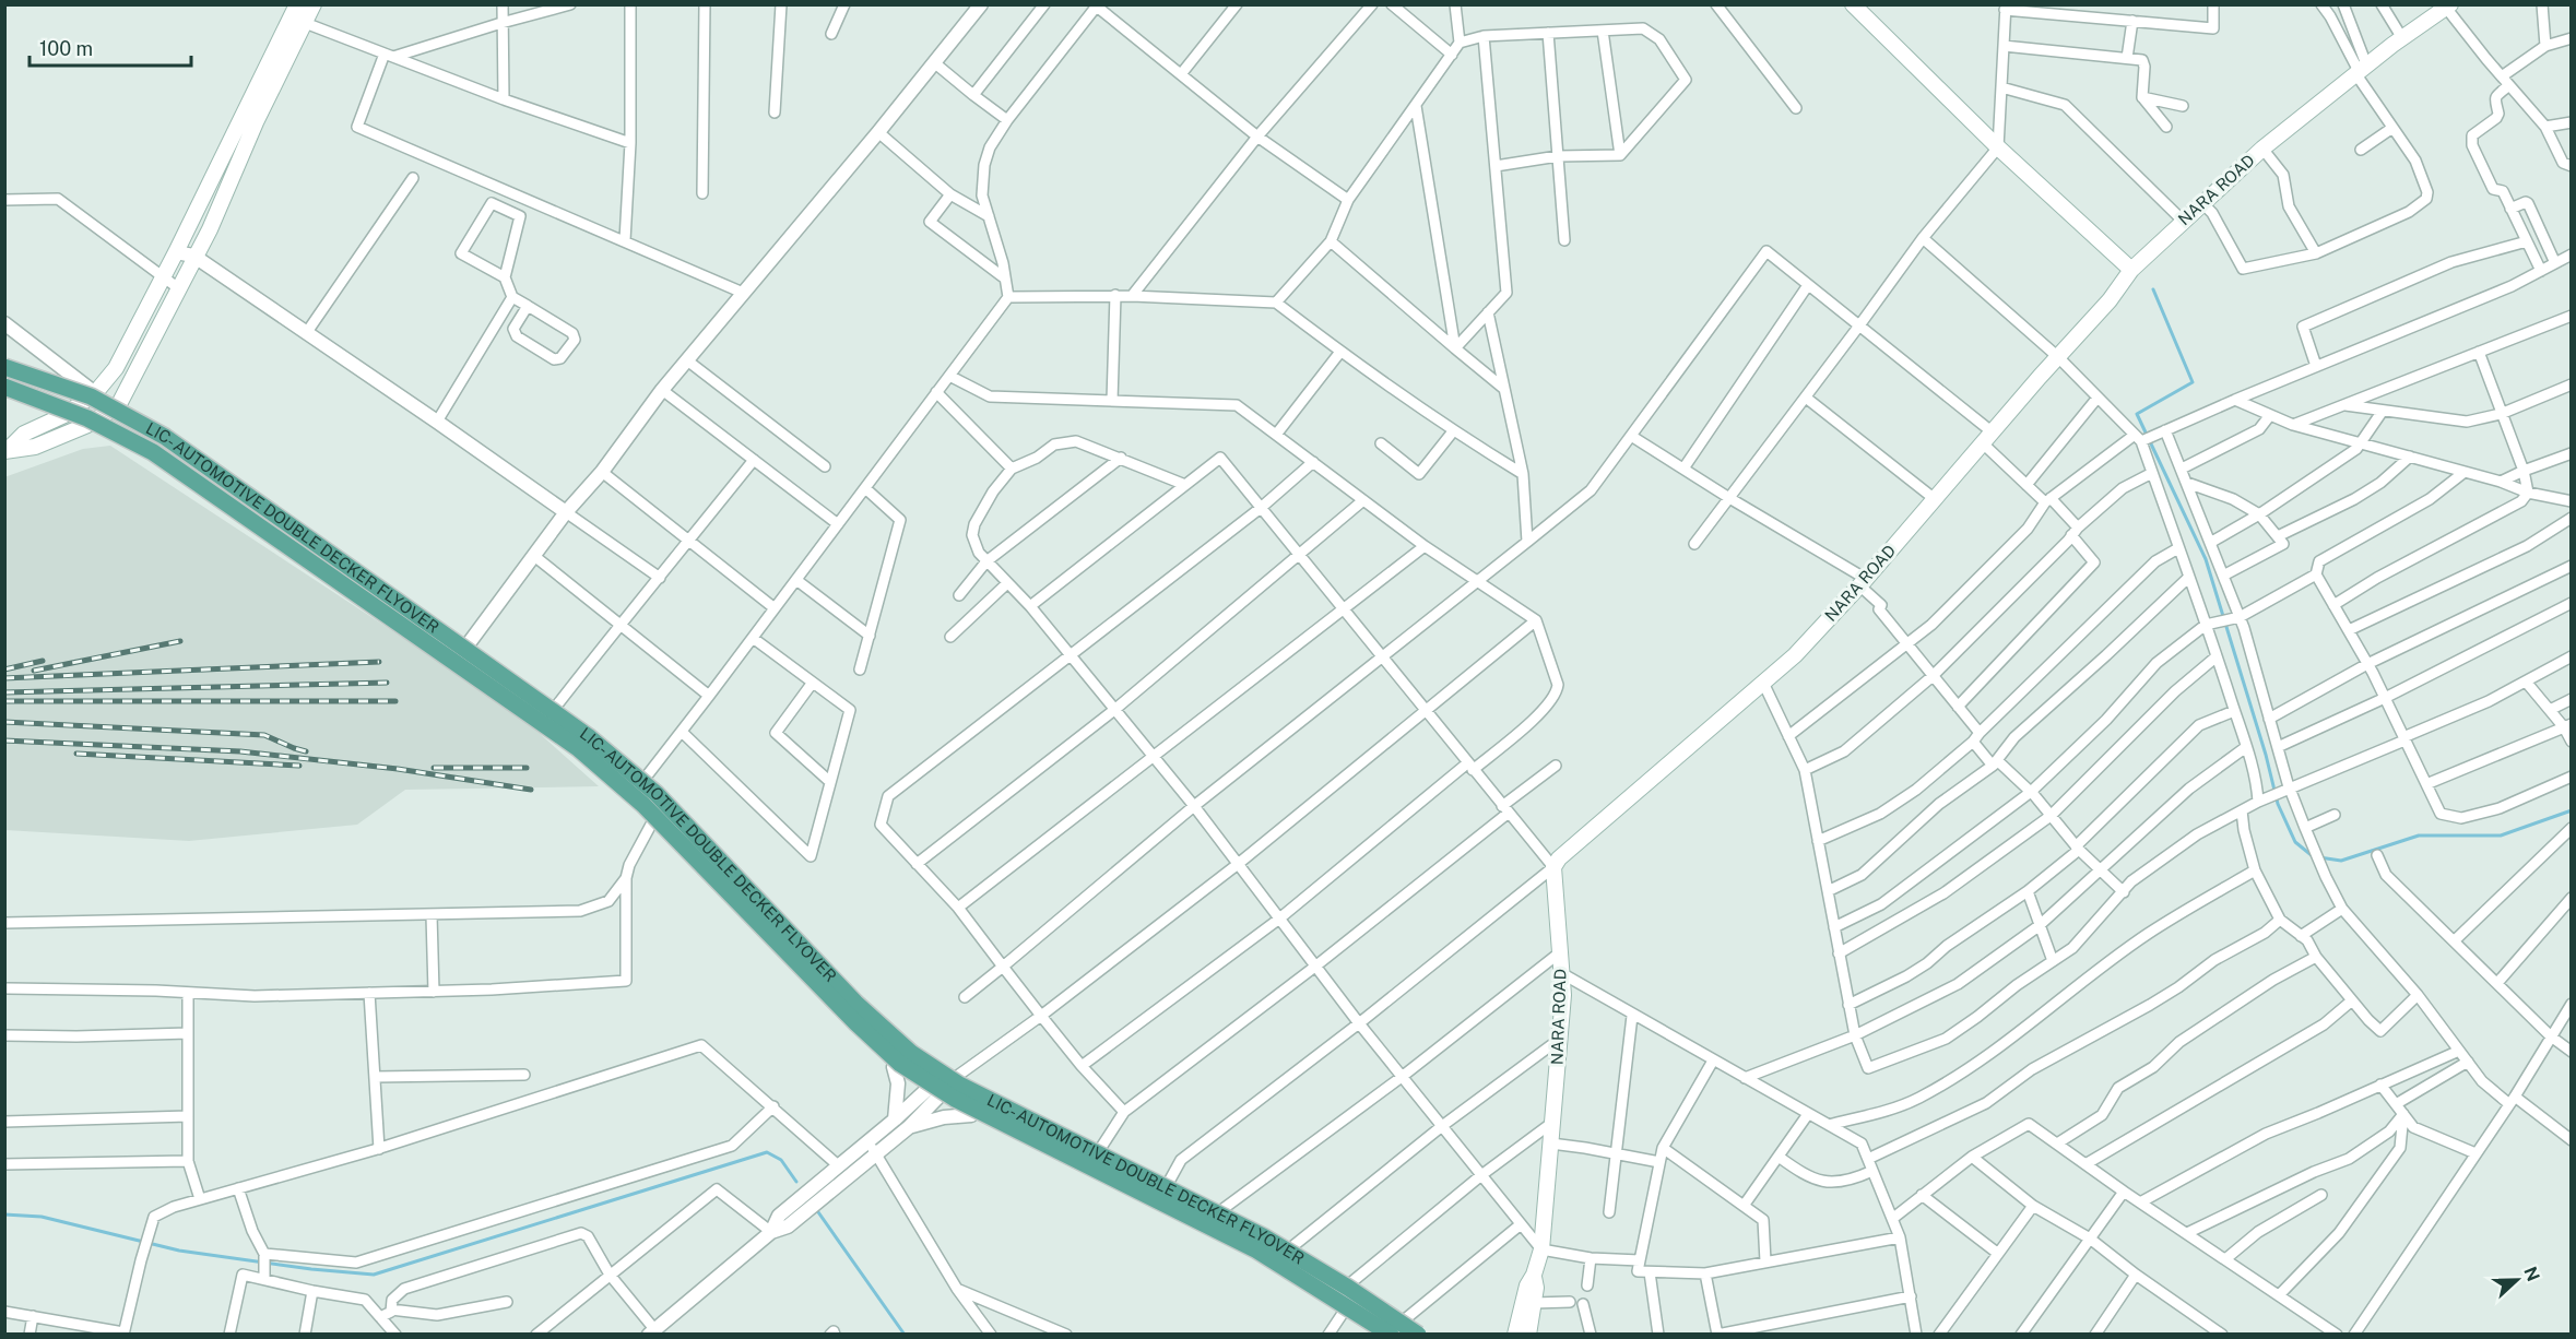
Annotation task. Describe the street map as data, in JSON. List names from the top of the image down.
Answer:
{
  "streets": {
    "main road": ["NARA ROAD", "LIC- AUTOMOTIVE DOUBLE DECKER FLYOVER"]
  },
  "scale_bar": "100 m",
  "north": "right"
}
